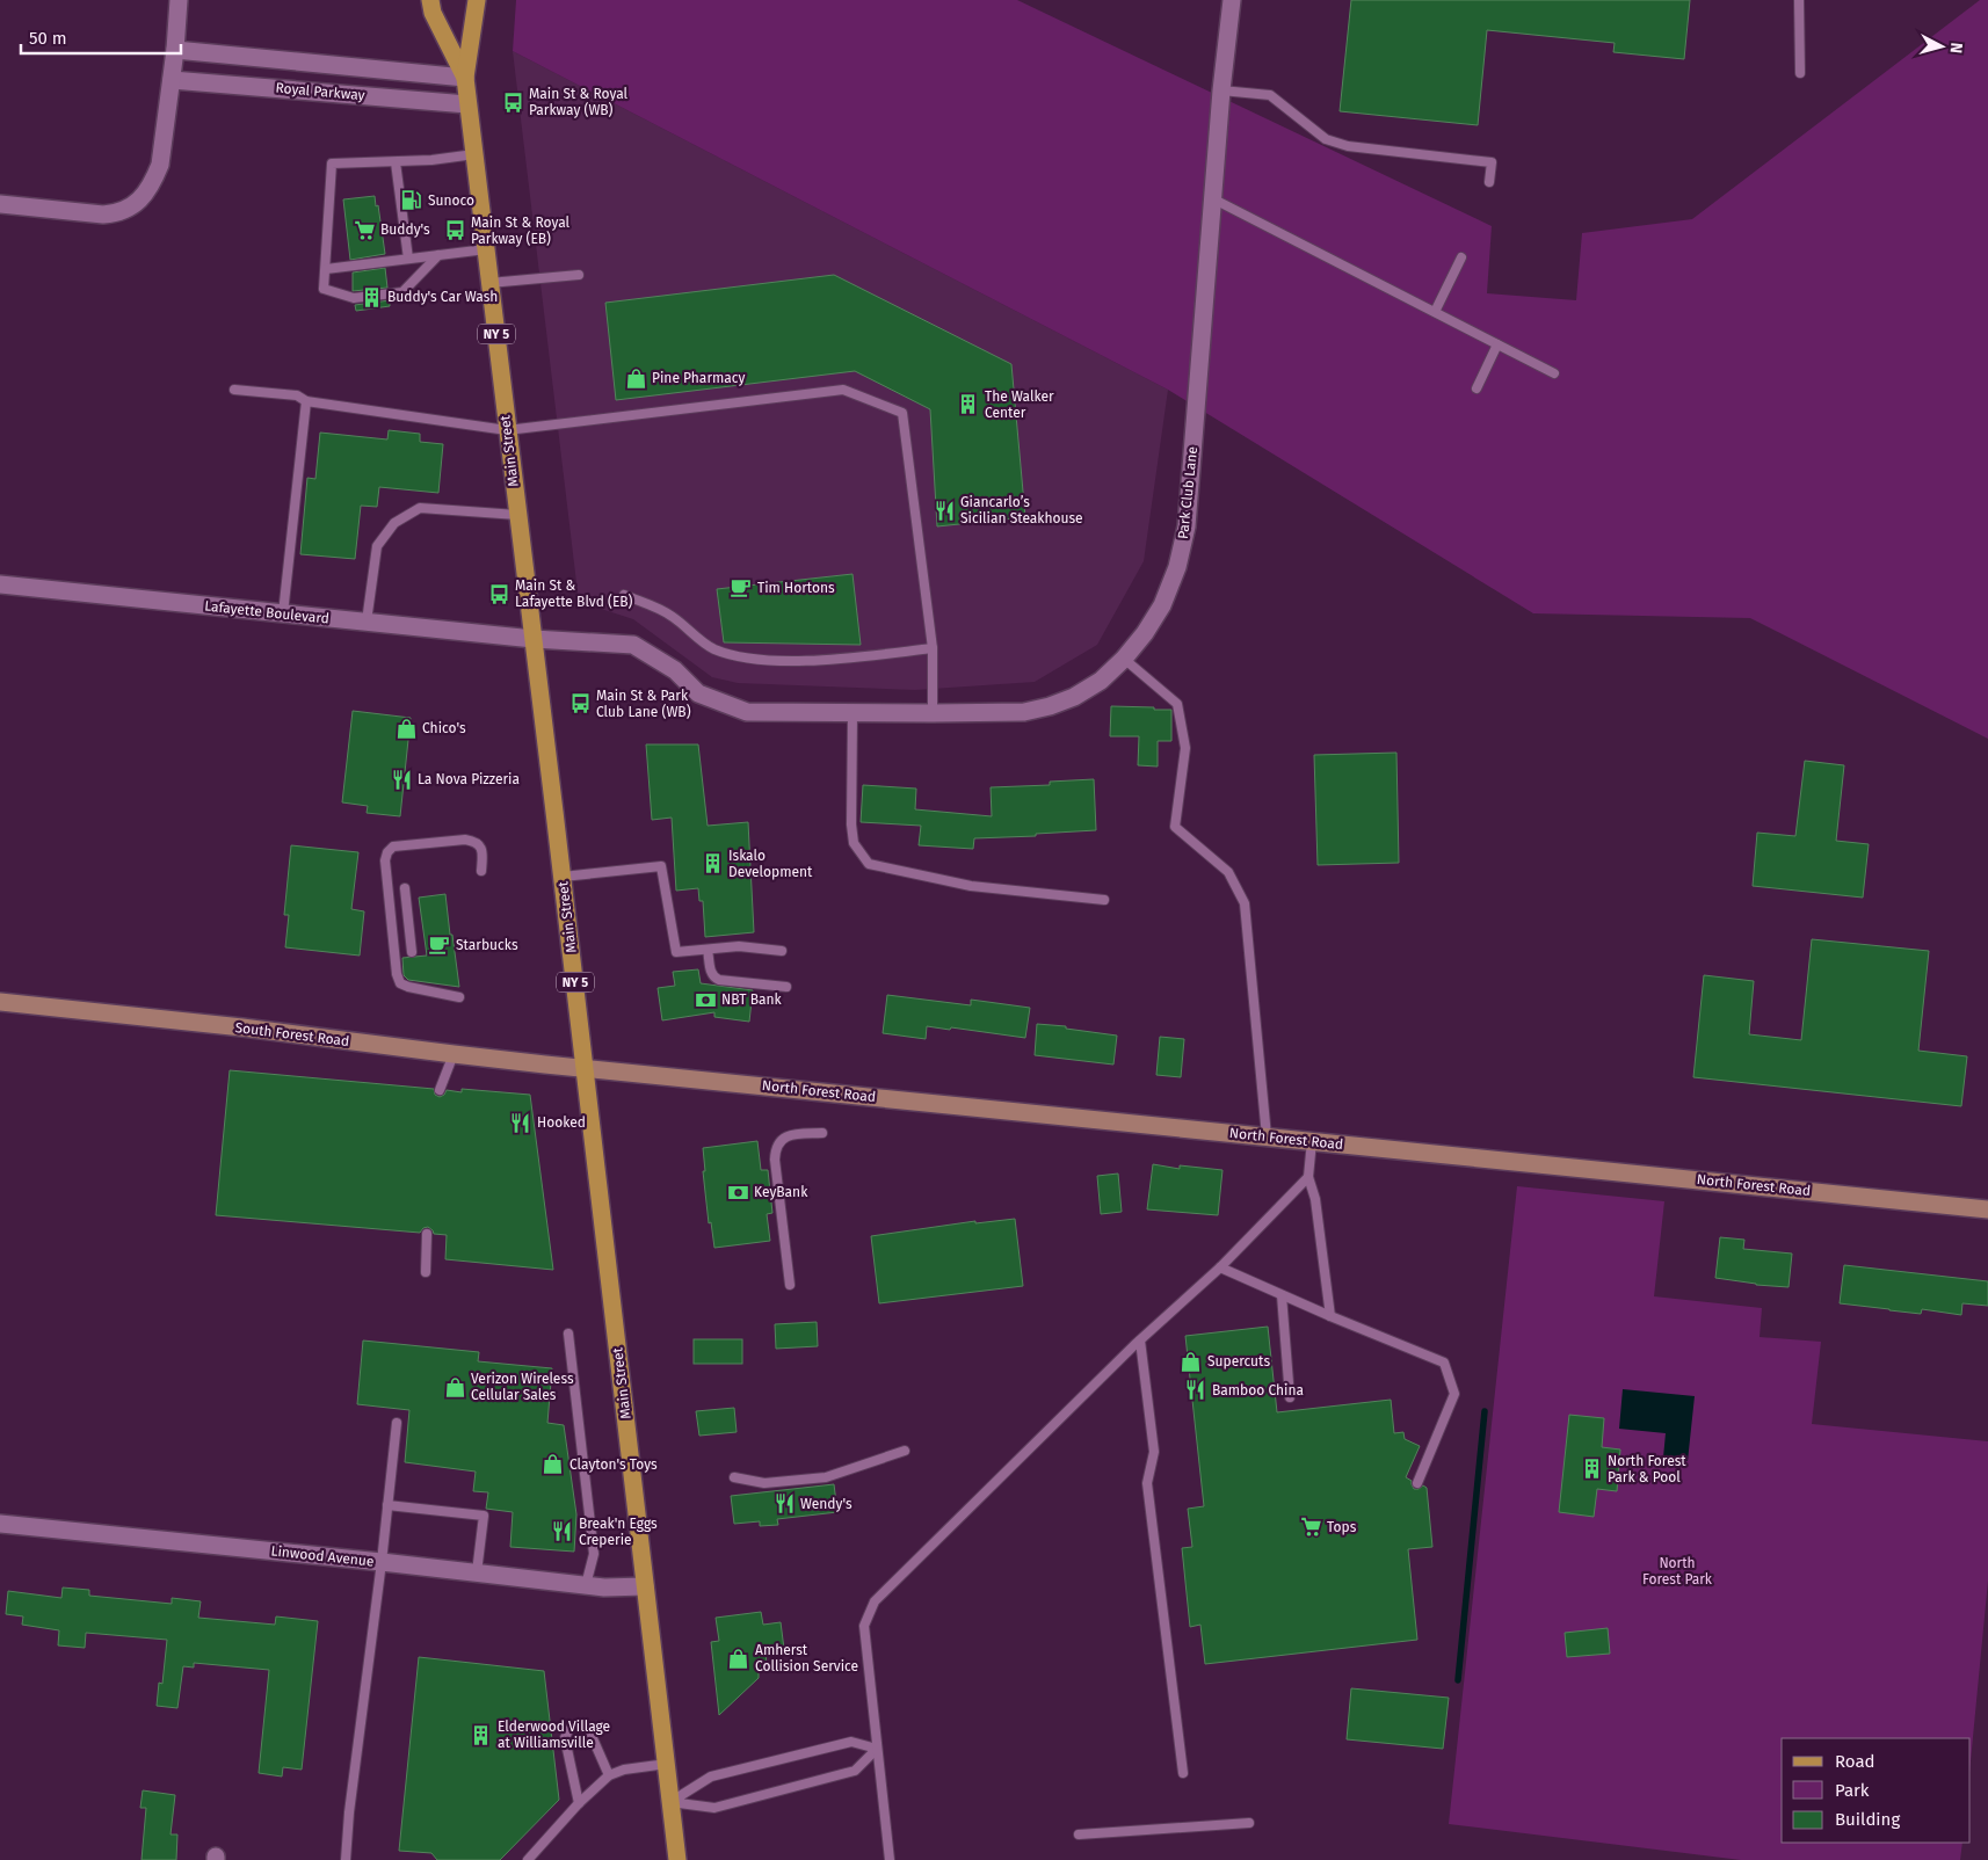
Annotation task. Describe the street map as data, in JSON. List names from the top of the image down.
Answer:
{
  "streets": {
    "main road": ["NY 5", "Main Street"],
    "street": [
      "Royal Parkway",
      "Park Club Lane",
      "Lafayette Boulevard",
      "South Forest Road",
      "North Forest Road",
      "Linwood Avenue"
    ]
  },
  "crossings": [
    ["Royal Parkway", "Main Street"],
    ["Main Street", "Park Club Lane"],
    ["Main Street", "Lafayette Boulevard"],
    ["Main Street", "South Forest Road"],
    ["Main Street", "North Forest Road"],
    ["Main Street", "Linwood Avenue"],
    ["Park Club Lane", "Lafayette Boulevard"],
    ["South Forest Road", "North Forest Road"]
  ],
  "parks": ["North Forest Park"],
  "places": {
    "bus stop": [
      "Main St & Royal Parkway (WB)",
      "Main St & Royal Parkway (EB)",
      "Main St & Lafayette Blvd (EB)",
      "Main St & Park Club Lane (WB)"
    ],
    "fuel station": ["Sunoco"],
    "supermarket": ["Buddy's", "Tops"],
    "building": [
      "Buddy's Car Wash",
      "The Walker Center",
      "Iskalo Development",
      "North Forest Park & Pool",
      "Elderwood Village at Williamsville"
    ],
    "shop": [
      "Pine Pharmacy",
      "Chico's",
      "Supercuts",
      "Verizon Wireless Cellular Sales",
      "Clayton's Toys",
      "Amherst Collision Service"
    ],
    "restaurant": [
      "Giancarlo’s Sicilian Steakhouse",
      "La Nova Pizzeria",
      "Hooked",
      "Bamboo China",
      "Wendy's",
      "Break'n Eggs Creperie"
    ],
    "cafe": ["Tim Hortons", "Starbucks"],
    "bank": ["NBT Bank", "KeyBank"]
  },
  "legend": ["Road", "Park", "Building"],
  "scale_bar": "50 m",
  "north": "right"
}
